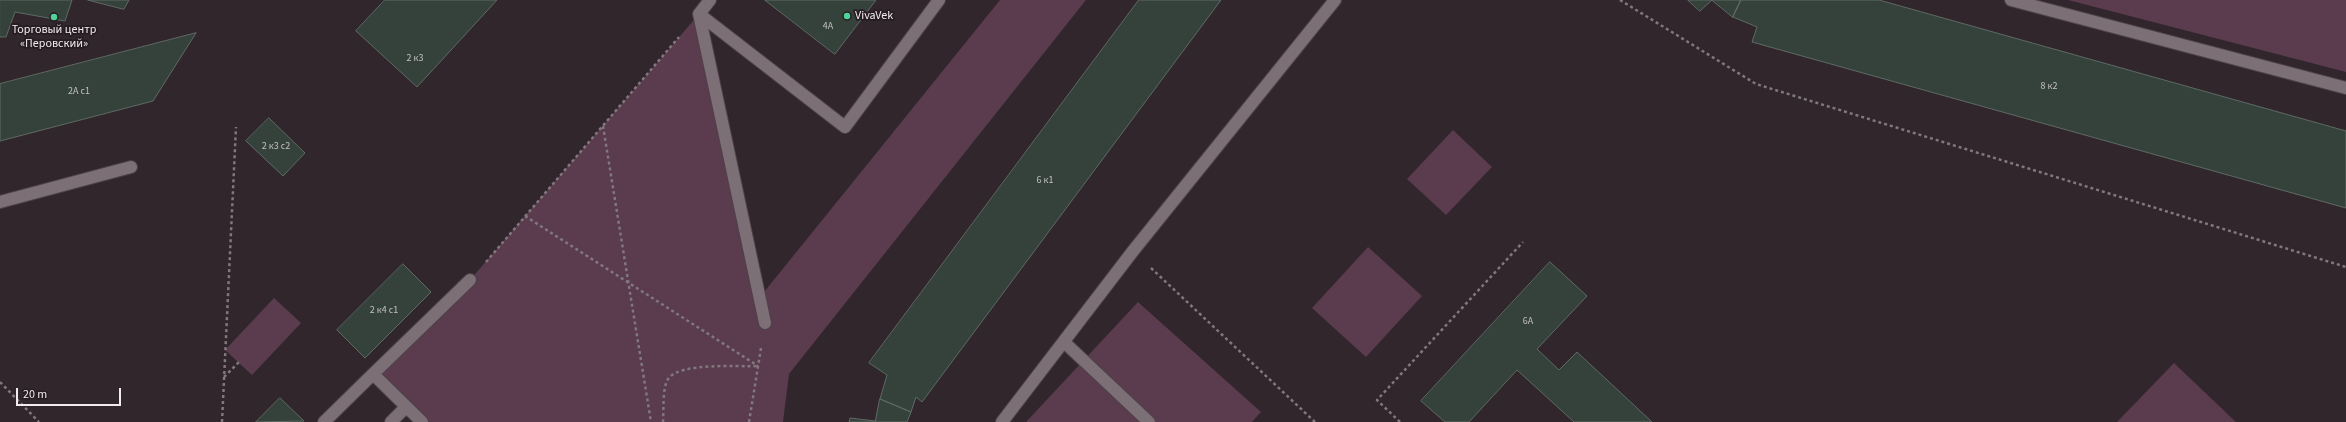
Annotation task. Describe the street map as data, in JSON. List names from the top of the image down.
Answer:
{
  "places": ["VivaVek", "Торговый центр «Перовский»"],
  "house_numbers": [
    "4А",
    "2 к3",
    "8 к2",
    "2А с1",
    "2 к3 с2",
    "6 к1",
    "2 к4 с1",
    "6А"
  ],
  "scale_bar": "20 m"
}
